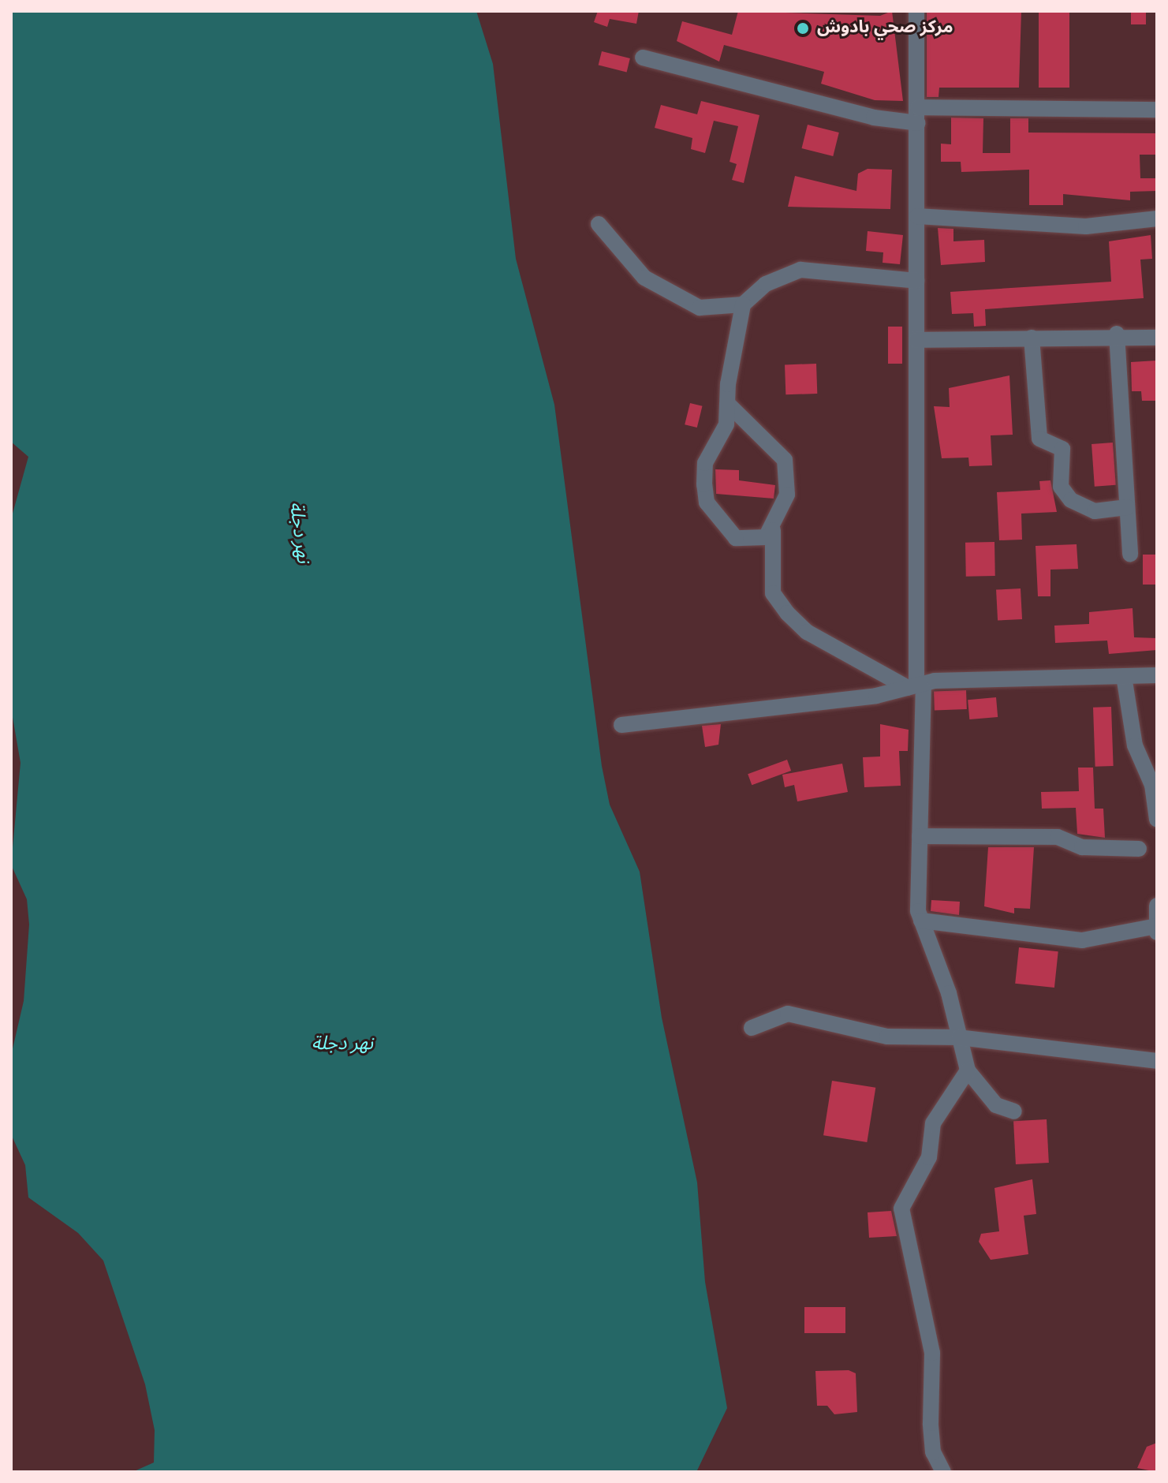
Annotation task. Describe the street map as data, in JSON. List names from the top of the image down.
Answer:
{
  "water": ["نهر دجلة"],
  "places": ["مركز صحي بادوش"]
}
